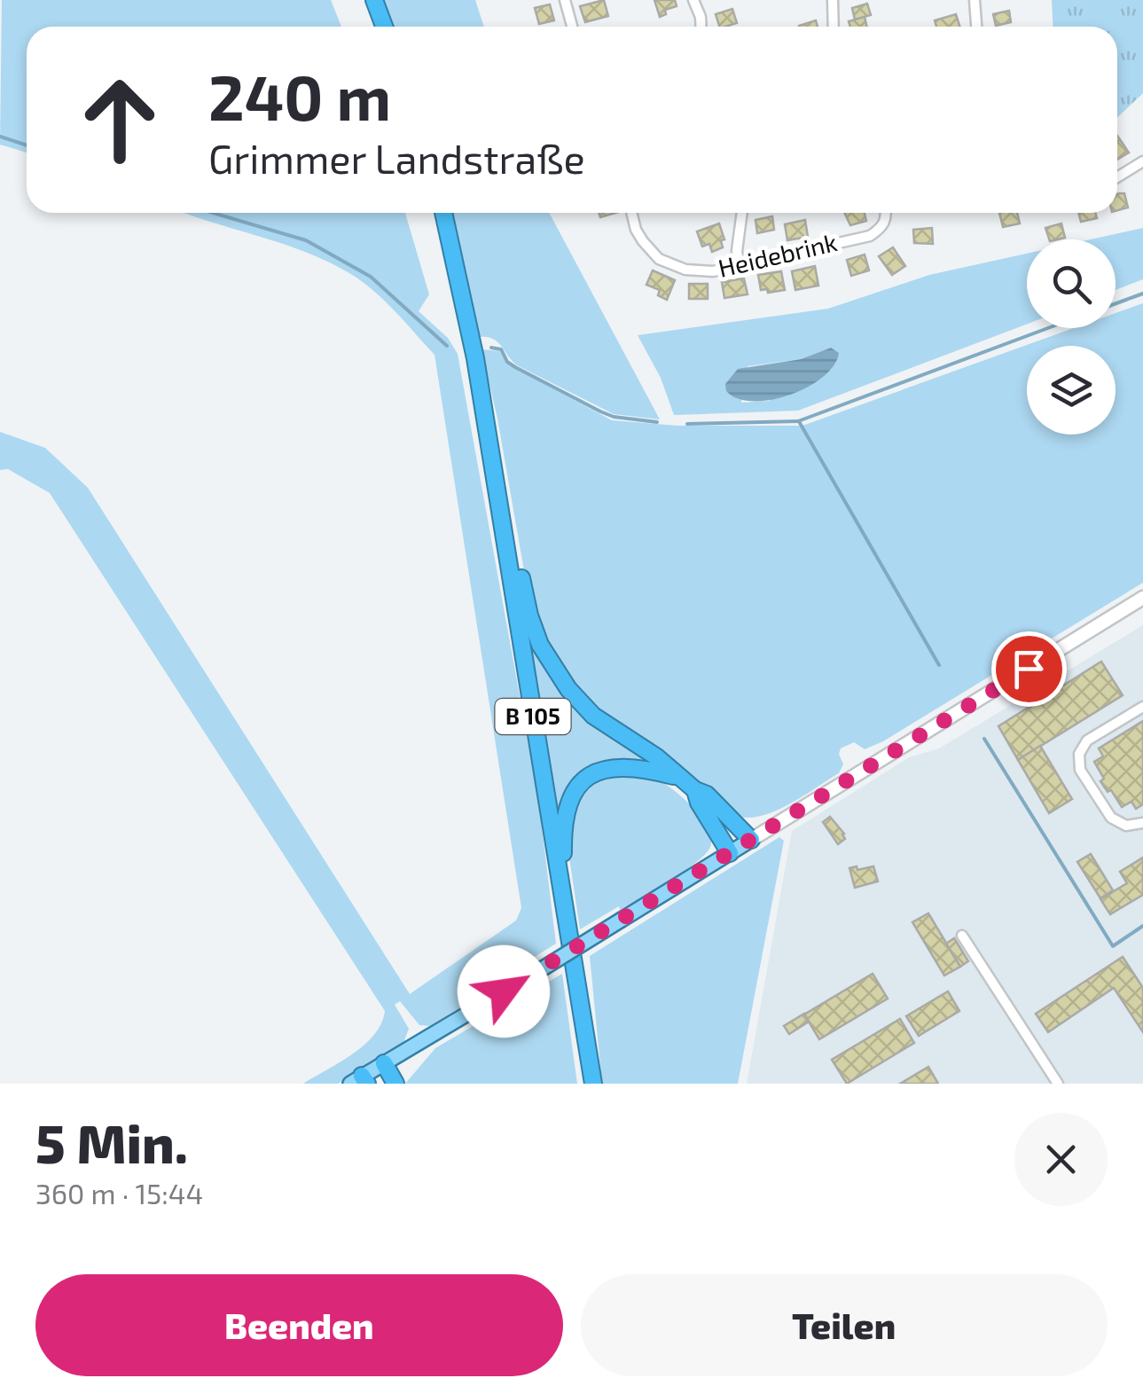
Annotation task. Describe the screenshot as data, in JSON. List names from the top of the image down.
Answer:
{
  "streets": {
    "highway": ["B 105"],
    "street": ["Heidebrink"]
  },
  "page": {
    "turn": ["240 m", "Grimmer Landstraße"],
    "heading": ["5 Min.", "360 m · 15:44"],
    "buttons": ["Beenden", "Teilen"]
  }
}
